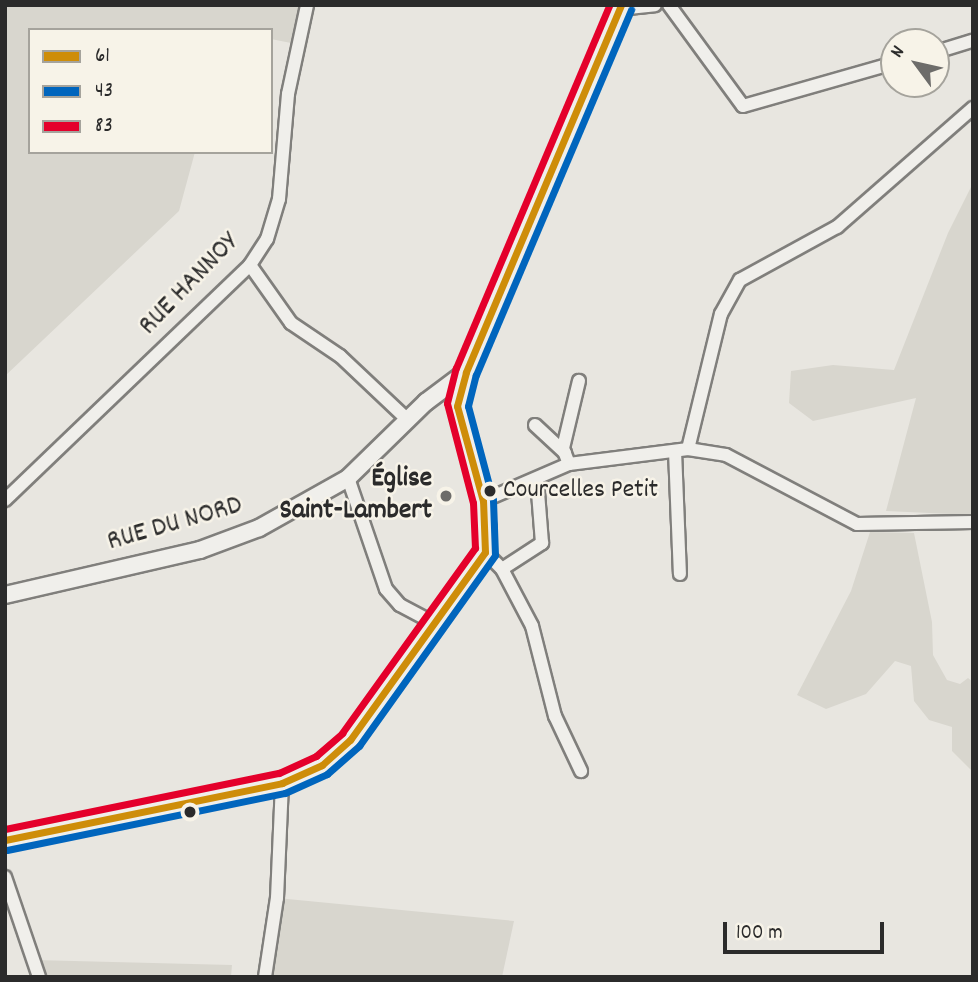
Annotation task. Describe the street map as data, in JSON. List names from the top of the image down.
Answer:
{
  "streets": {
    "street": ["RUE HANNOY", "RUE DU NORD"]
  },
  "places": ["Courcelles Petit", "Église Saint-Lambert"],
  "lines": ["transit line 61", "transit line 83", "transit line 43"],
  "legend": ["61", "43", "83"],
  "scale_bar": "100 m",
  "north": "top left"
}
